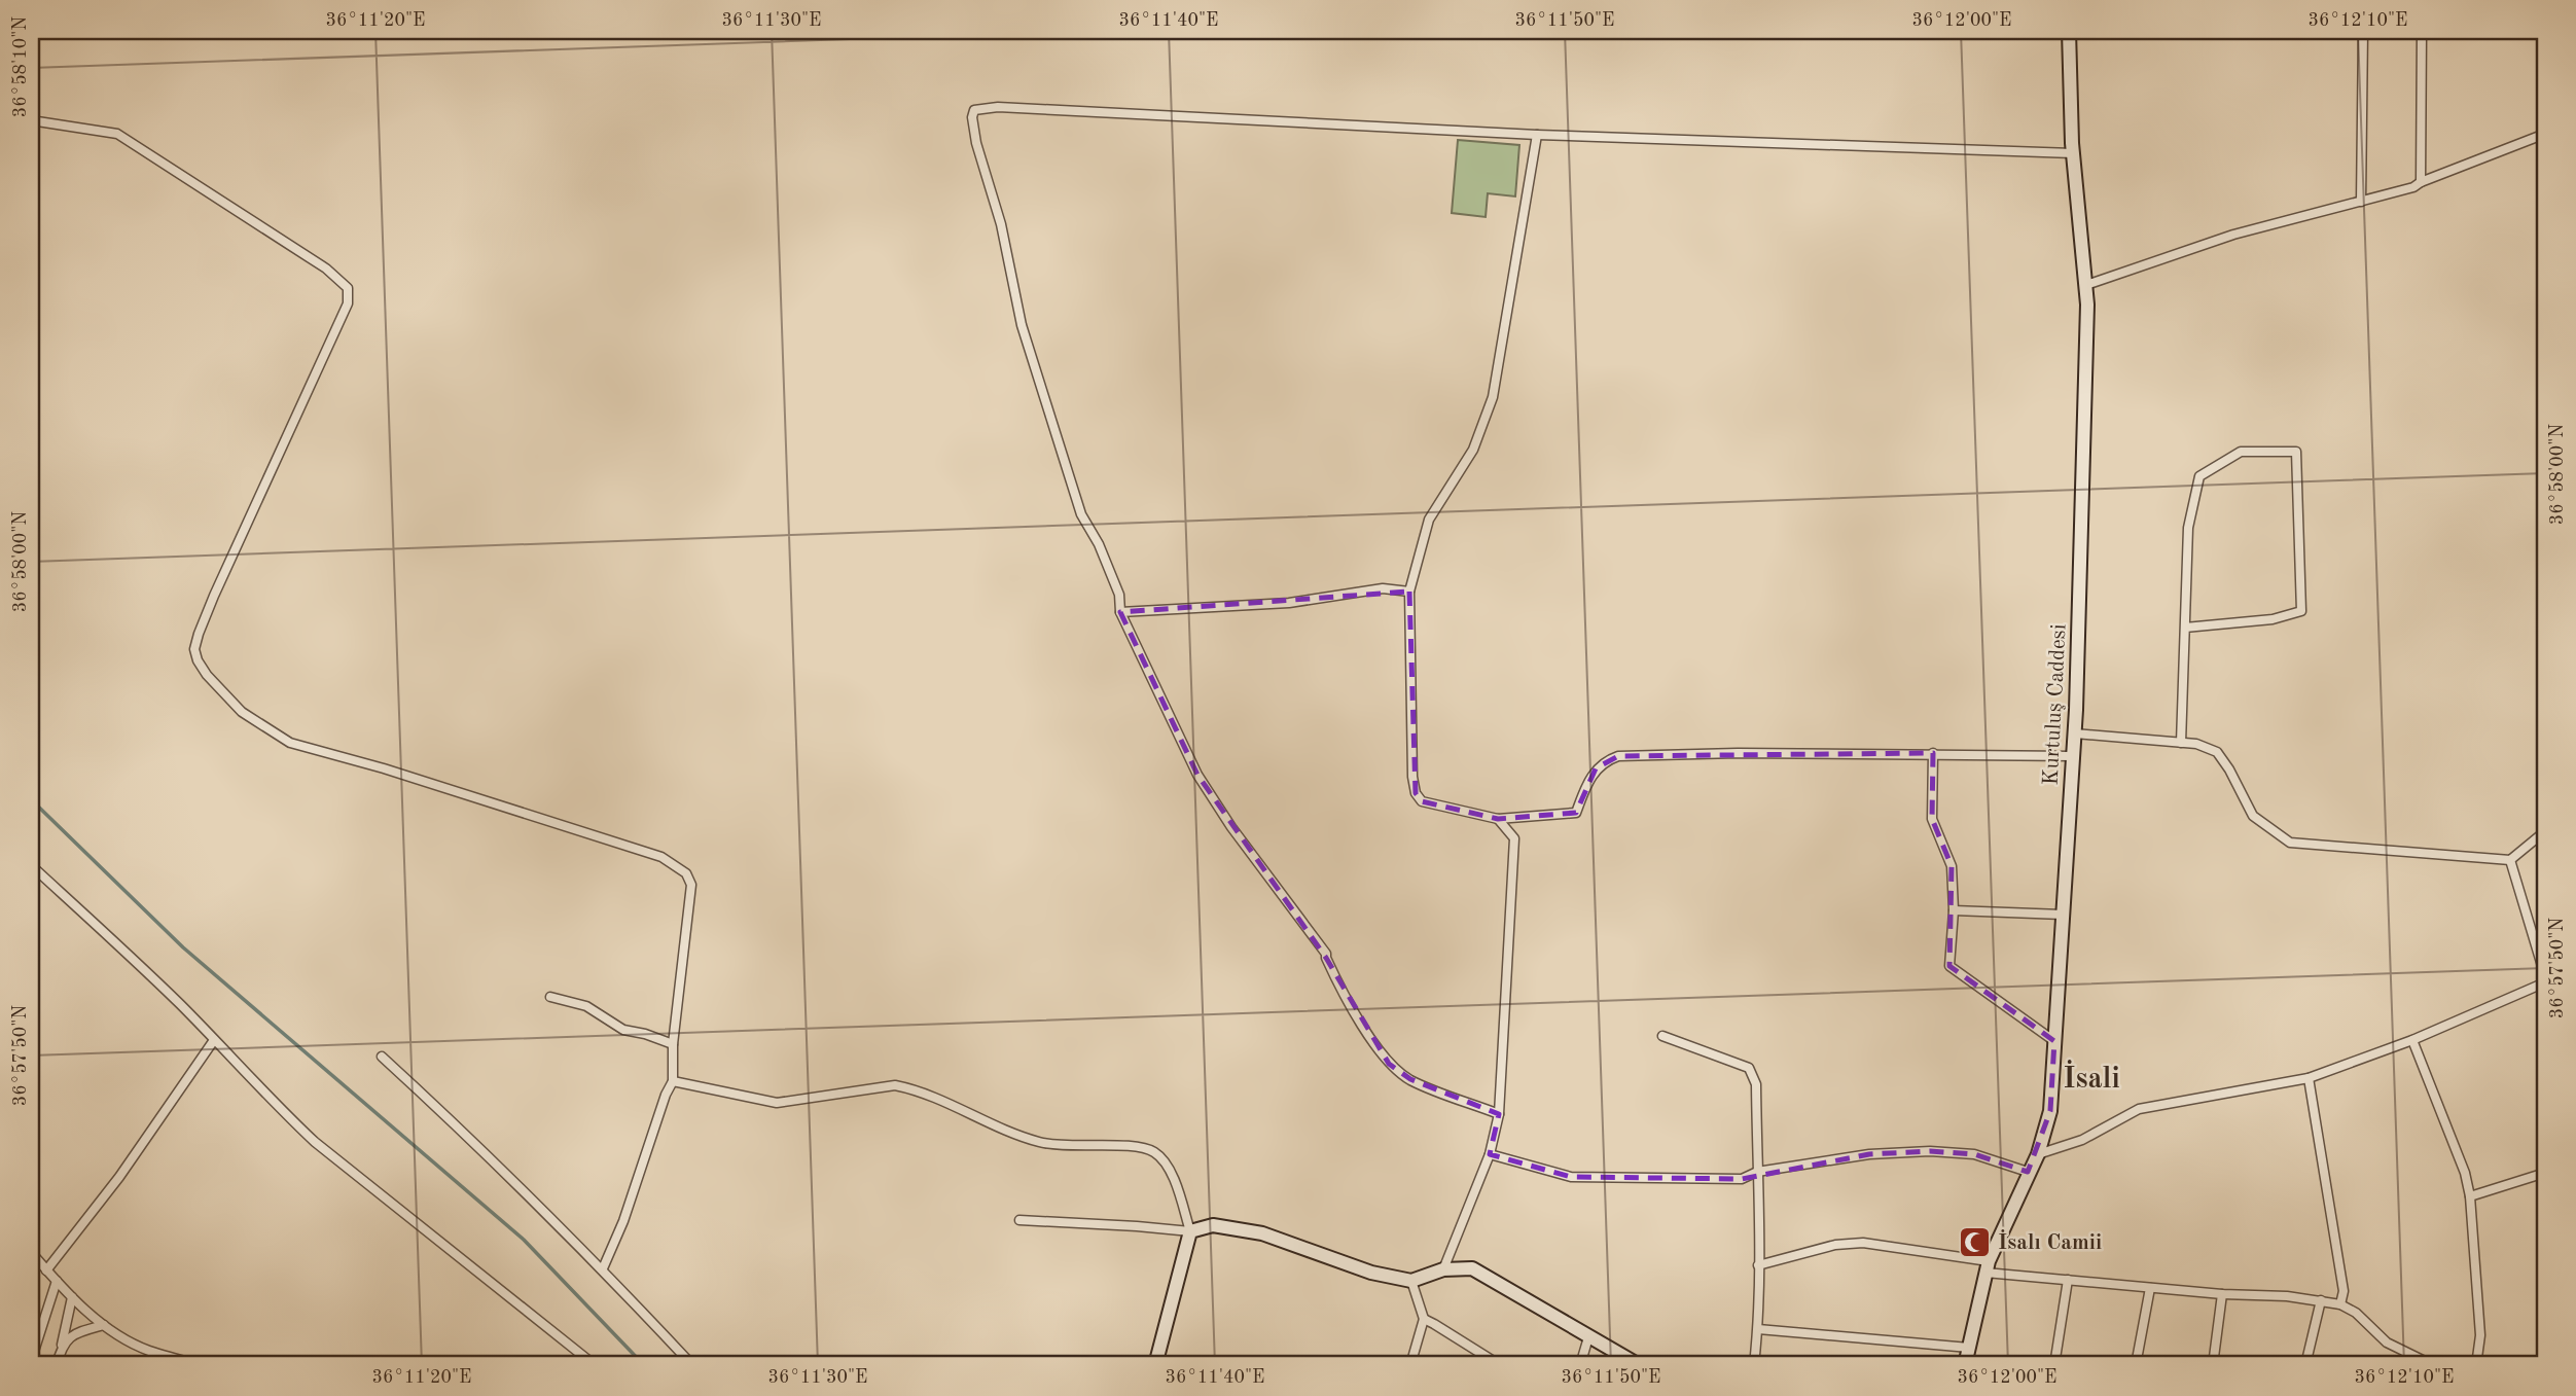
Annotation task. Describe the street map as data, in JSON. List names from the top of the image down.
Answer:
{
  "streets": {
    "main road": ["Kurtuluş Caddesi"]
  },
  "districts": ["İsali"],
  "places": {
    "mosque": ["İsalı Camii"]
  },
  "coordinates": [
    "36°11'20\"E",
    "36°11'30\"E",
    "36°11'40\"E",
    "36°11'50\"E",
    "36°12'00\"E",
    "36°12'10\"E",
    "36°58'10\"N",
    "36°58'00\"N",
    "36°57'50\"N"
  ]
}
